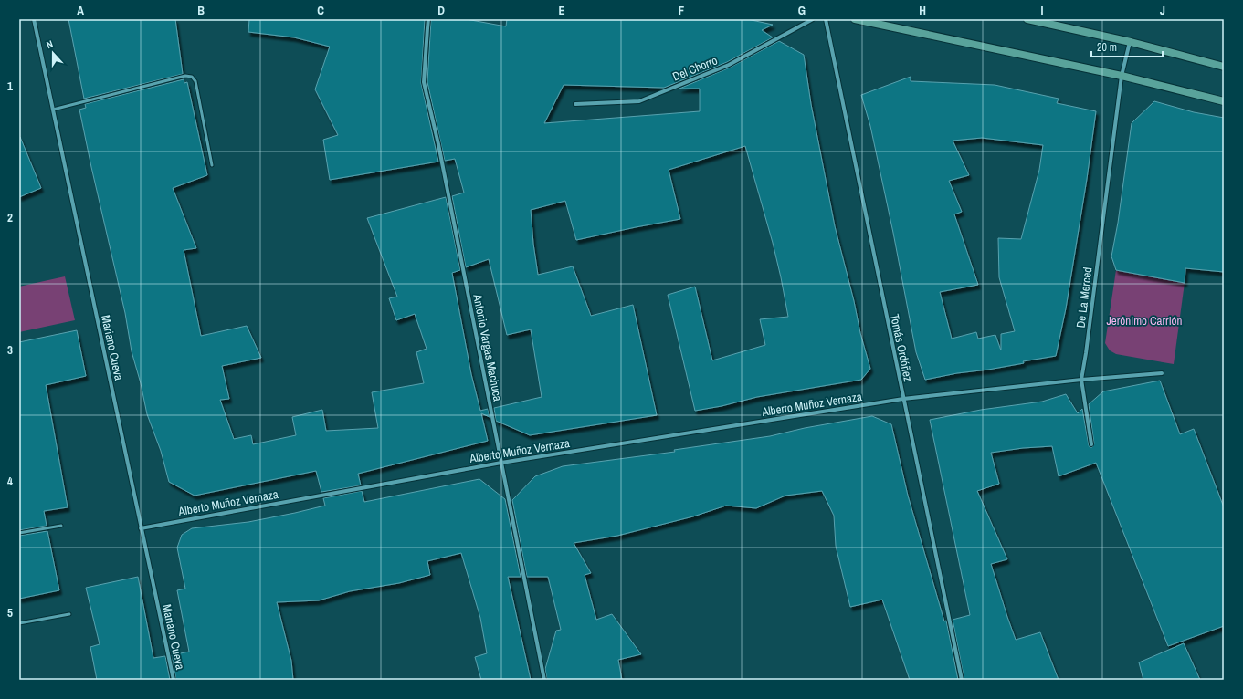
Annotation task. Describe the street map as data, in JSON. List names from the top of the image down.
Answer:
{
  "streets": {
    "street": [
      "Del Chorro",
      "De La Merced",
      "Mariano Cueva",
      "Antonio Vargas Machuca",
      "Tomás Ordóñez",
      "Alberto Muñoz Vernaza"
    ]
  },
  "crossings": [
    ["Mariano Cueva", "Alberto Muñoz Vernaza"],
    ["Antonio Vargas Machuca", "Alberto Muñoz Vernaza"],
    ["Tomás Ordóñez", "Alberto Muñoz Vernaza"]
  ],
  "parks": ["Jerónimo Carrión"],
  "scale_bar": "20 m",
  "north": "top",
  "grid": {
    "columns": [
      "A",
      "B",
      "C",
      "D",
      "E",
      "F",
      "G",
      "H",
      "I",
      "J"
    ],
    "rows": [
      "1",
      "2",
      "3",
      "4",
      "5"
    ]
  }
}
